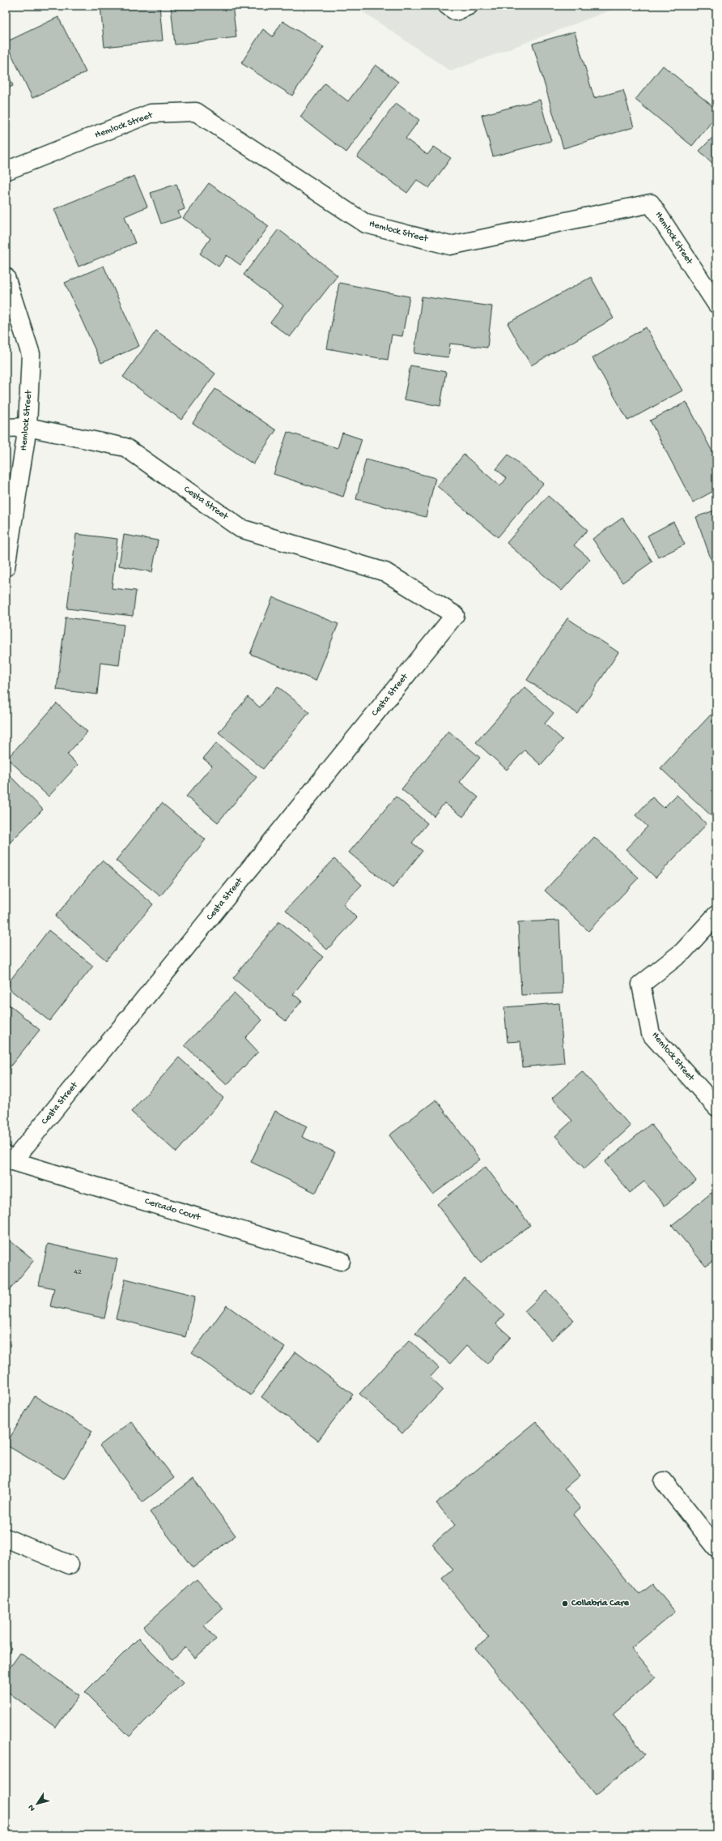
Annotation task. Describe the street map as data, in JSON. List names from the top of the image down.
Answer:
{
  "streets": {
    "street": ["Hemlock Street", "Cesta Street", "Cercado Court"]
  },
  "crossings": [
    ["Hemlock Street", "Cesta Street"],
    ["Cesta Street", "Cercado Court"]
  ],
  "places": ["Collabria Care"],
  "house_numbers": ["42"],
  "north": "bottom left"
}
